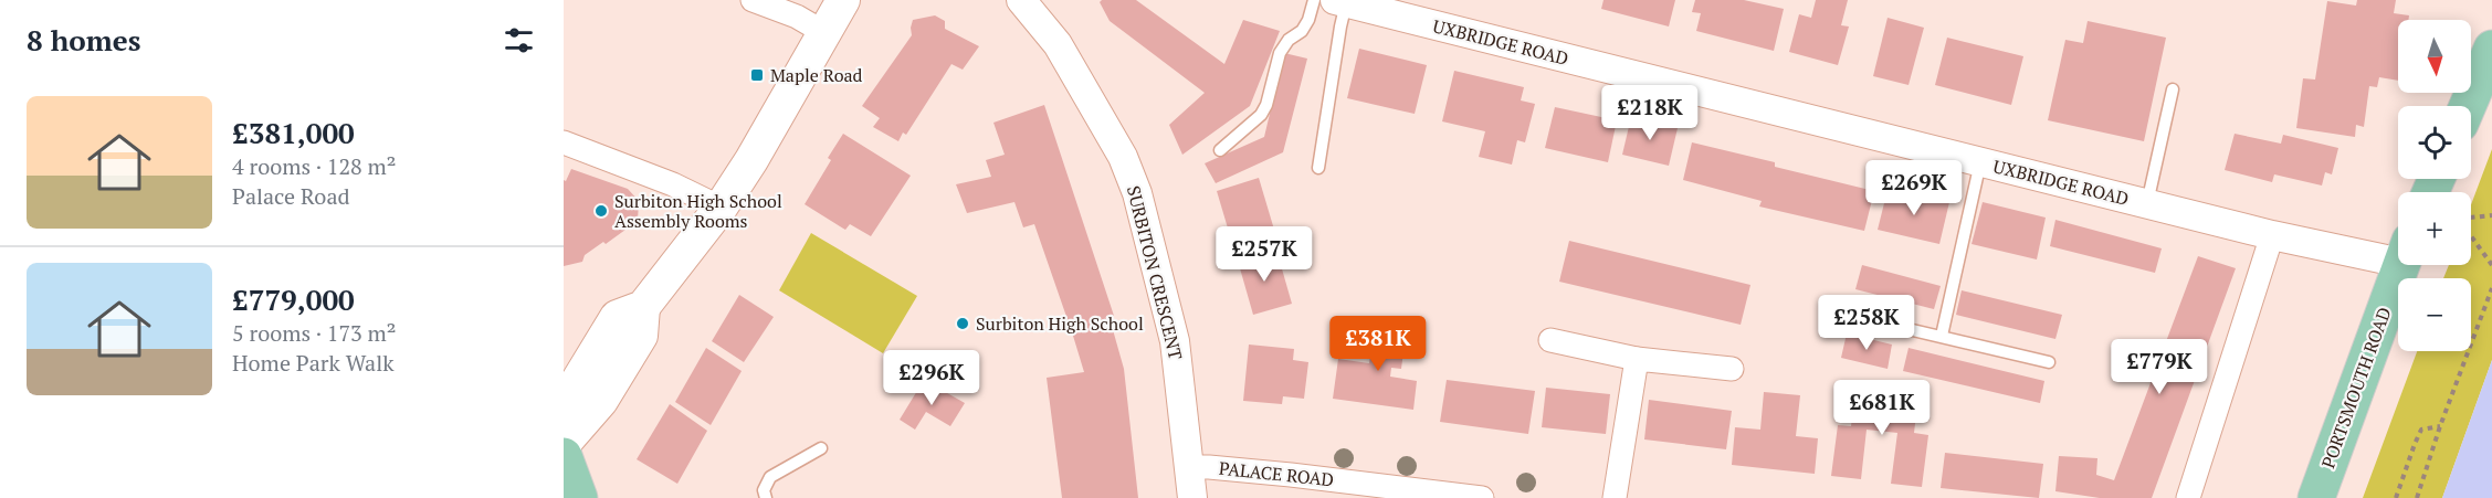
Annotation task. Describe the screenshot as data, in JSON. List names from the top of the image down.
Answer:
{
  "streets": {
    "main road": ["PORTSMOUTH ROAD"],
    "street": ["UXBRIDGE ROAD", "SURBITON CRESCENT", "PALACE ROAD"]
  },
  "crossings": [
    ["SURBITON CRESCENT", "PALACE ROAD"]
  ],
  "places": {
    "transit": ["Maple Road"],
    "other": ["Surbiton High School Assembly Rooms", "Surbiton High School"]
  },
  "north": "bottom",
  "page": {
    "heading": "8 homes",
    "map_buttons": ["+", "−"],
    "list": [
      {
        "name": "£381,000",
        "note": "4 rooms · 128 m² · Palace Road"
      },
      {
        "name": "£779,000",
        "note": "5 rooms · 173 m² · Home Park Walk"
      }
    ],
    "price": [
      "£218K",
      "£269K",
      "£257K",
      "£258K",
      "£381K",
      "£779K",
      "£296K",
      "£681K"
    ]
  }
}
